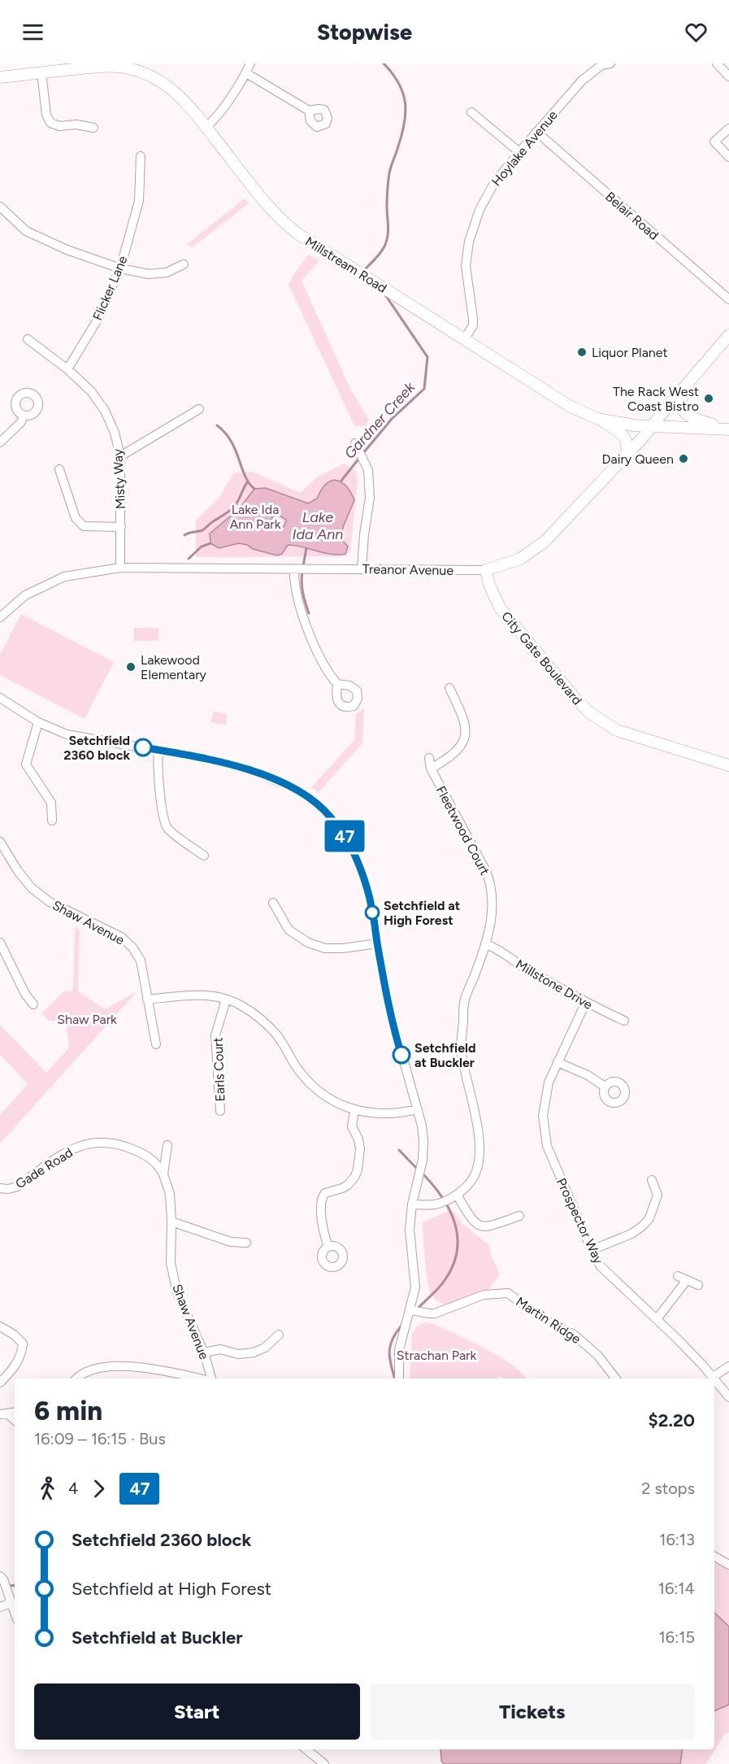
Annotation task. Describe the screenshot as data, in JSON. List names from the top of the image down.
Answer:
{
  "streets": {
    "main road": ["Millstream Road", "Treanor Avenue", "City Gate Boulevard"],
    "street": [
      "Hoylake Avenue",
      "Belair Road",
      "Flicker Lane",
      "Misty Way",
      "Fleetwood Court",
      "Shaw Avenue",
      "Millstone Drive",
      "Earls Court",
      "Gade Road",
      "Prospector Way",
      "Martin Ridge"
    ]
  },
  "crossings": [
    ["Hoylake Avenue", "Belair Road"],
    ["Hoylake Avenue", "Millstream Road"],
    ["Millstream Road", "Treanor Avenue"],
    ["Flicker Lane", "Misty Way"],
    ["Misty Way", "Treanor Avenue"],
    ["Treanor Avenue", "City Gate Boulevard"],
    ["Fleetwood Court", "Millstone Drive"],
    ["Shaw Avenue", "Gade Road"],
    ["Millstone Drive", "Prospector Way"]
  ],
  "water": ["Gardner Creek", "Lake Ida Ann"],
  "parks": ["Lake Ida Ann Park", "Shaw Park", "Strachan Park"],
  "places": [
    "Liquor Planet",
    "The Rack West Coast Bistro",
    "Dairy Queen",
    "Lakewood Elementary",
    "Setchfield 2360 block",
    "Setchfield at High Forest",
    "Setchfield at Buckler"
  ],
  "lines": ["bus line 47"],
  "page": {
    "header": "Stopwise",
    "on_map": "47",
    "heading": ["6 min", "16:09 – 16:15 · Bus", "$2.20"],
    "legs": ["4", "47", "2 stops"],
    "list": [
      {
        "name": "Setchfield 2360 block",
        "value": "16:13"
      },
      {
        "name": "Setchfield at High Forest",
        "value": "16:14"
      },
      {
        "name": "Setchfield at Buckler",
        "value": "16:15"
      }
    ],
    "buttons": ["Start", "Tickets"]
  }
}
